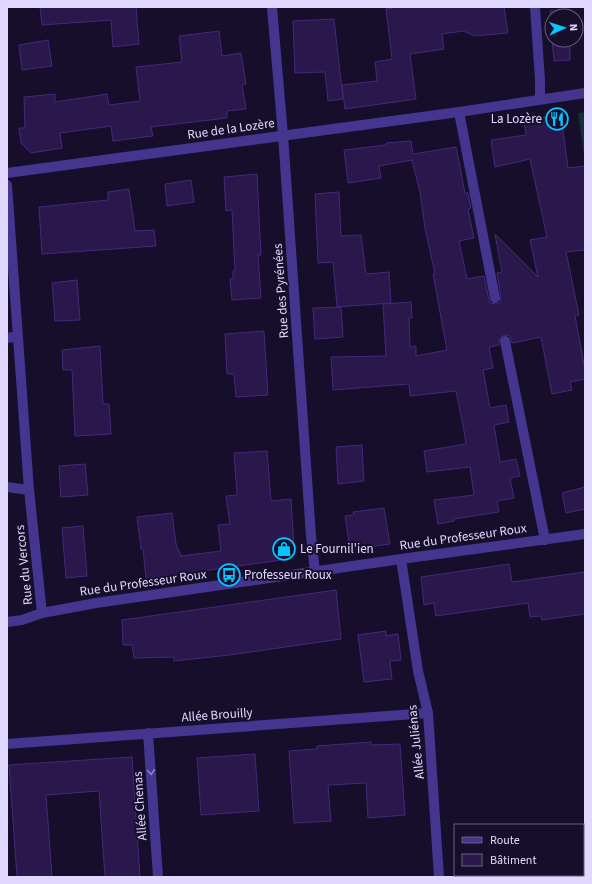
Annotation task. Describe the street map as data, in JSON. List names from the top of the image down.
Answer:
{
  "streets": {
    "street": [
      "Rue de la Lozère",
      "Rue des Pyrénées",
      "Rue du Professeur Roux",
      "Rue du Vercors",
      "Allée Brouilly",
      "Allée Juliénas",
      "Allée Chenas"
    ]
  },
  "crossings": [
    ["Rue de la Lozère", "Rue des Pyrénées"],
    ["Rue des Pyrénées", "Rue du Professeur Roux"],
    ["Rue du Professeur Roux", "Rue du Vercors"],
    ["Rue du Professeur Roux", "Allée Juliénas"],
    ["Allée Brouilly", "Allée Juliénas"],
    ["Allée Brouilly", "Allée Chenas"]
  ],
  "one_way": ["Allée Chenas"],
  "places": {
    "restaurant": ["La Lozère"],
    "shop": ["Le Fournil'ien"],
    "bus stop": ["Professeur Roux"]
  },
  "legend": ["Route", "Bâtiment"],
  "north": "right"
}
